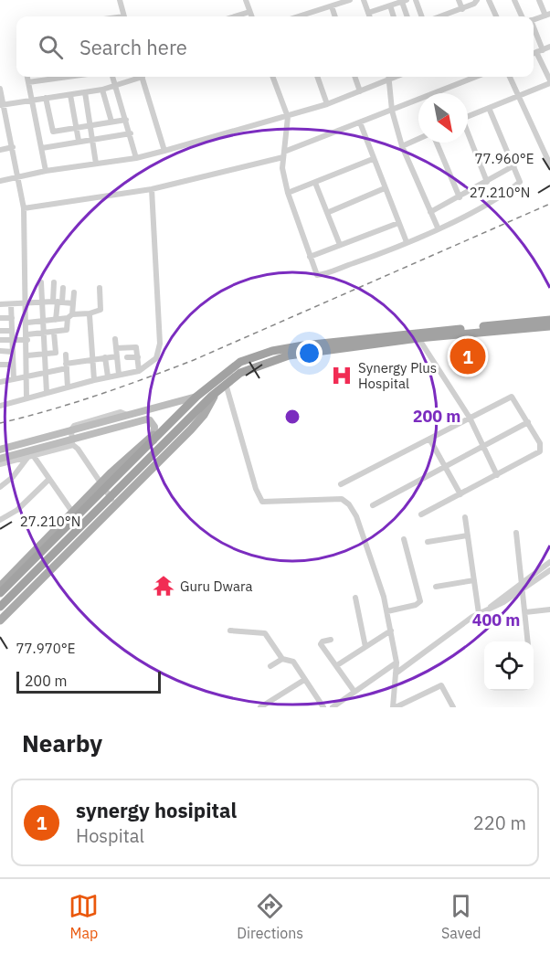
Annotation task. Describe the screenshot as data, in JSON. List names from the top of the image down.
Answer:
{
  "places": {
    "hospital": ["Synergy Plus Hospital"],
    "temple": ["Guru Dwara"]
  },
  "scale_bar": "200 m",
  "north": "bottom right",
  "page": {
    "search": "Search here",
    "pins": "1",
    "scale": "200 m",
    "heading": "Nearby",
    "list": [
      {
        "mark": "1",
        "name": "synergy hosipital",
        "note": "Hospital",
        "value": "220 m"
      }
    ],
    "nav": ["Map", "Directions", "Saved"]
  },
  "coordinates": ["77.960°E", "27.210°N", "77.970°E"],
  "rings": ["200 m", "400 m"]
}
